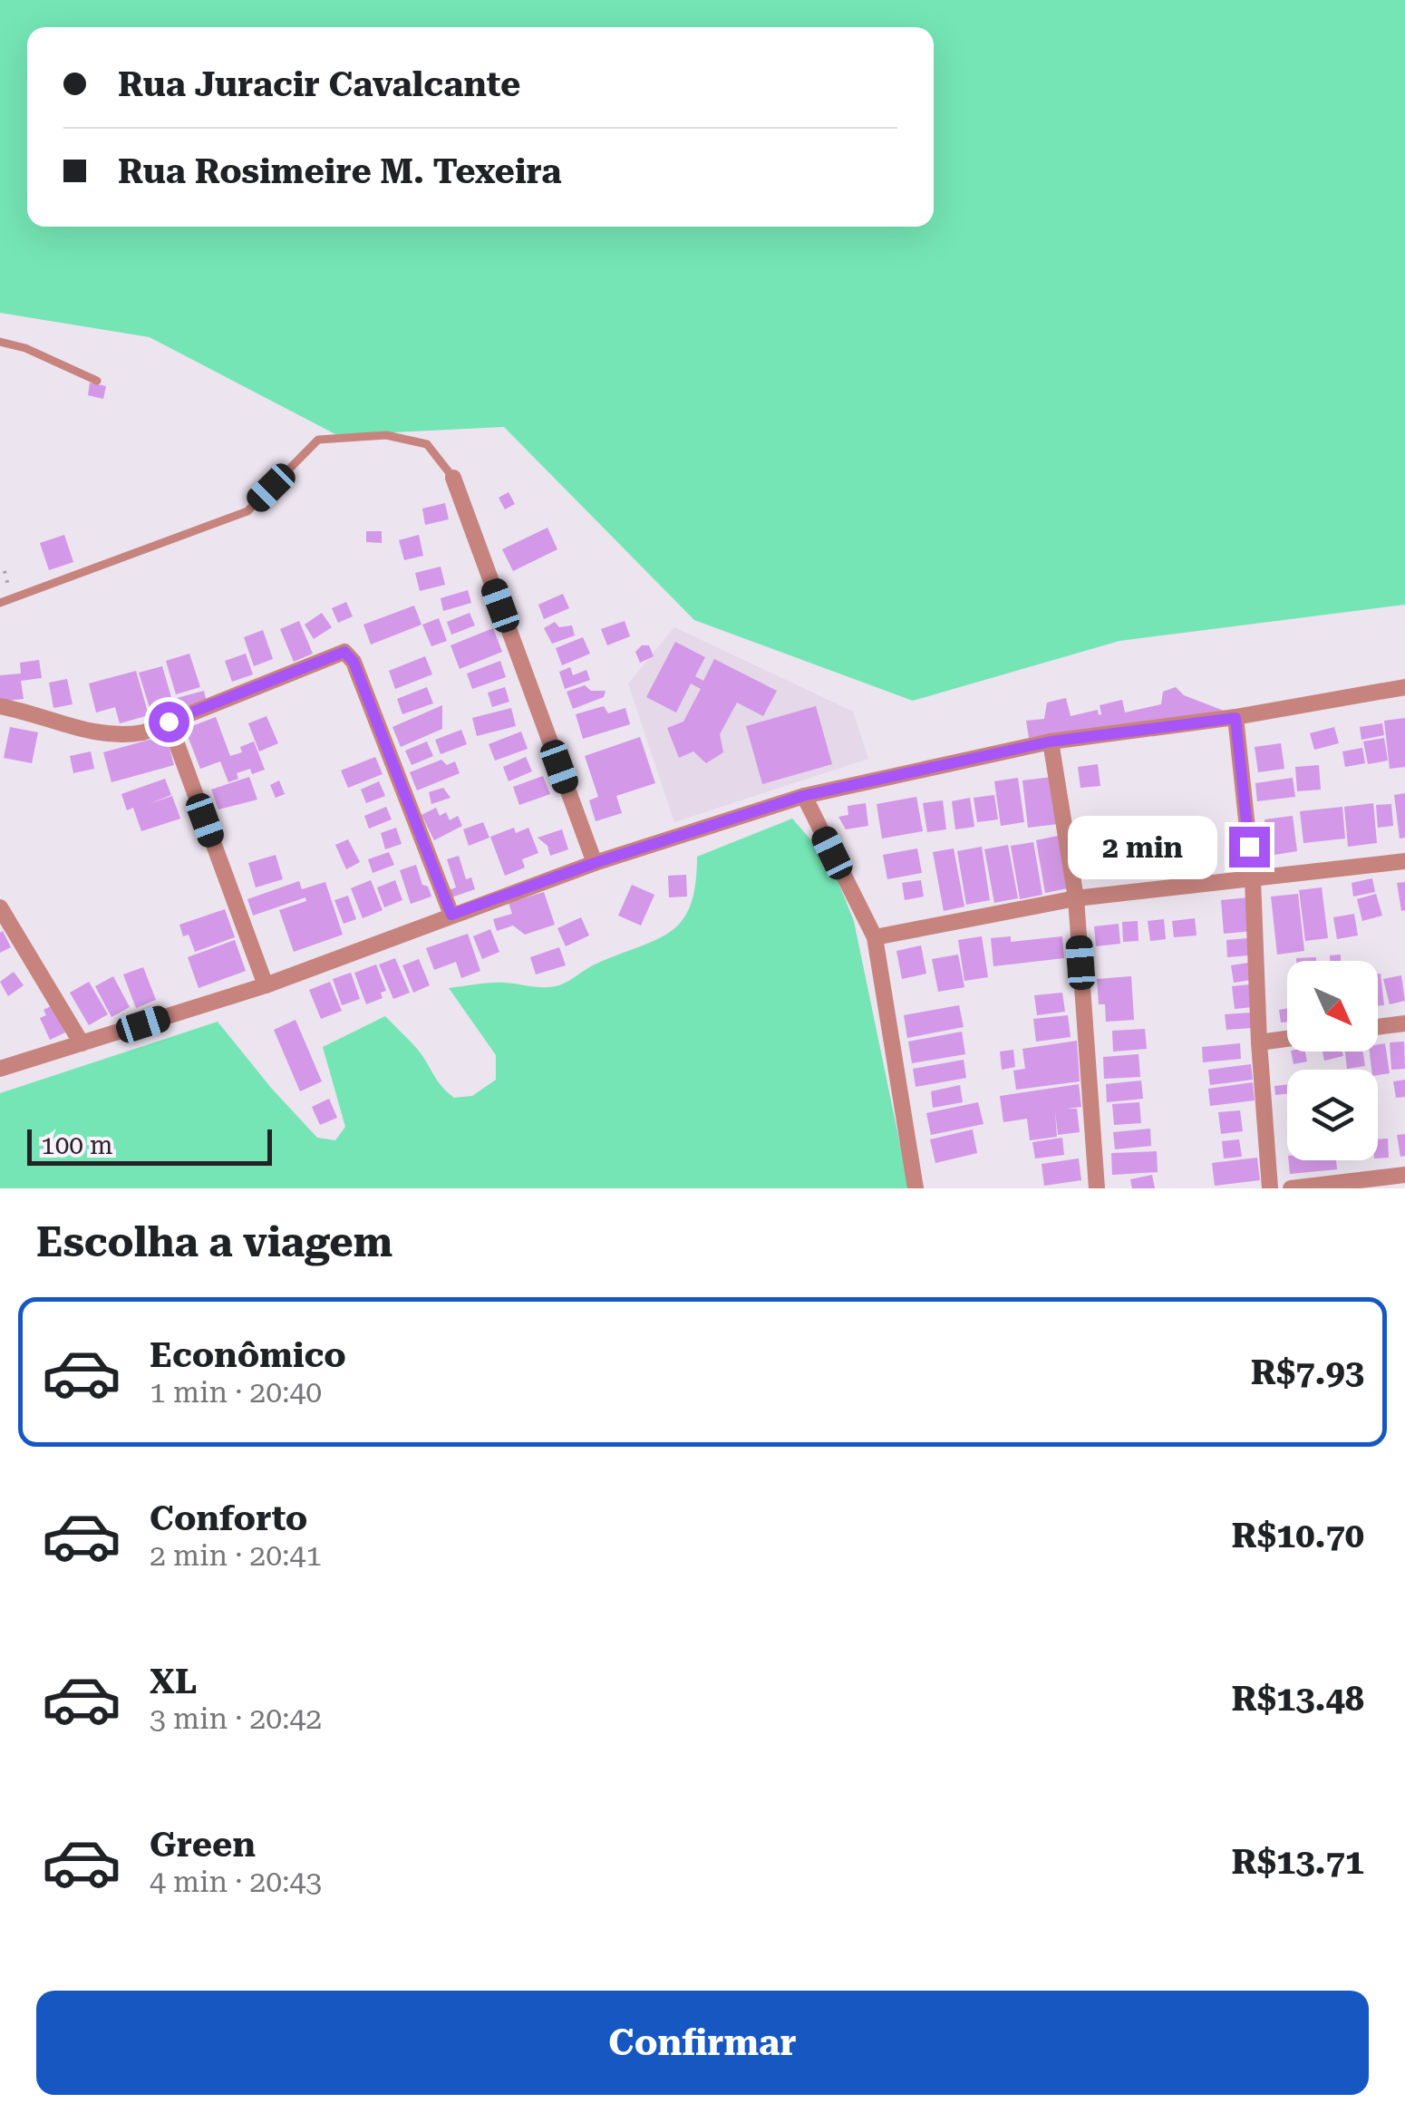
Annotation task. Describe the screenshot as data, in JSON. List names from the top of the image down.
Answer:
{
  "scale_bar": "100 m",
  "north": "bottom right",
  "page": {
    "banner": ["Rua Juracir Cavalcante", "Rua Rosimeire M. Texeira"],
    "bubble": "2 min",
    "scale": "100 m",
    "heading": "Escolha a viagem",
    "list": [
      {
        "name": "Econômico",
        "note": "1 min · 20:40",
        "value": "R$7.93"
      },
      {
        "name": "Conforto",
        "note": "2 min · 20:41",
        "value": "R$10.70"
      },
      {
        "name": "XL",
        "note": "3 min · 20:42",
        "value": "R$13.48"
      },
      {
        "name": "Green",
        "note": "4 min · 20:43",
        "value": "R$13.71"
      }
    ],
    "buttons": "Confirmar"
  }
}
